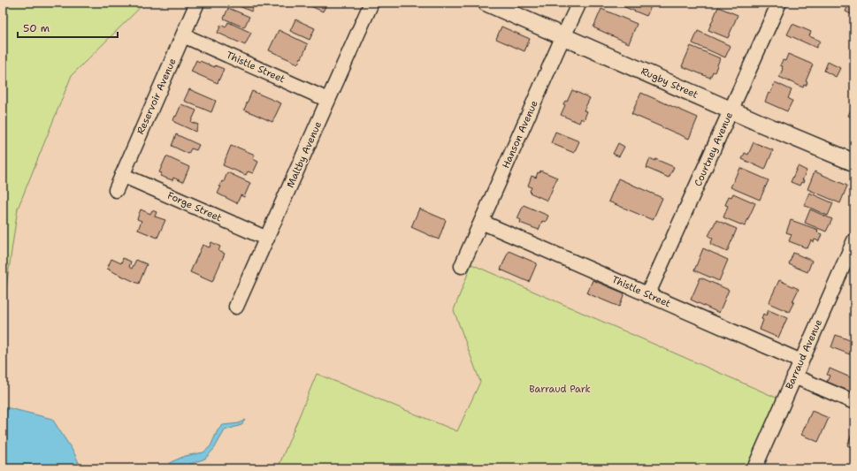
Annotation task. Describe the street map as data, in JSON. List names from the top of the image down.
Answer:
{
  "streets": {
    "street": [
      "Thistle Street",
      "Rugby Street",
      "Reservoir Avenue",
      "Hanson Avenue",
      "Courtney Avenue",
      "Maltby Avenue",
      "Forge Street",
      "Barraud Avenue"
    ]
  },
  "crossings": [
    ["Thistle Street", "Reservoir Avenue"],
    ["Thistle Street", "Hanson Avenue"],
    ["Thistle Street", "Courtney Avenue"],
    ["Thistle Street", "Maltby Avenue"],
    ["Thistle Street", "Barraud Avenue"],
    ["Rugby Street", "Hanson Avenue"],
    ["Rugby Street", "Courtney Avenue"],
    ["Reservoir Avenue", "Forge Street"],
    ["Maltby Avenue", "Forge Street"]
  ],
  "parks": ["Barraud Park"],
  "scale_bar": "50 m"
}
